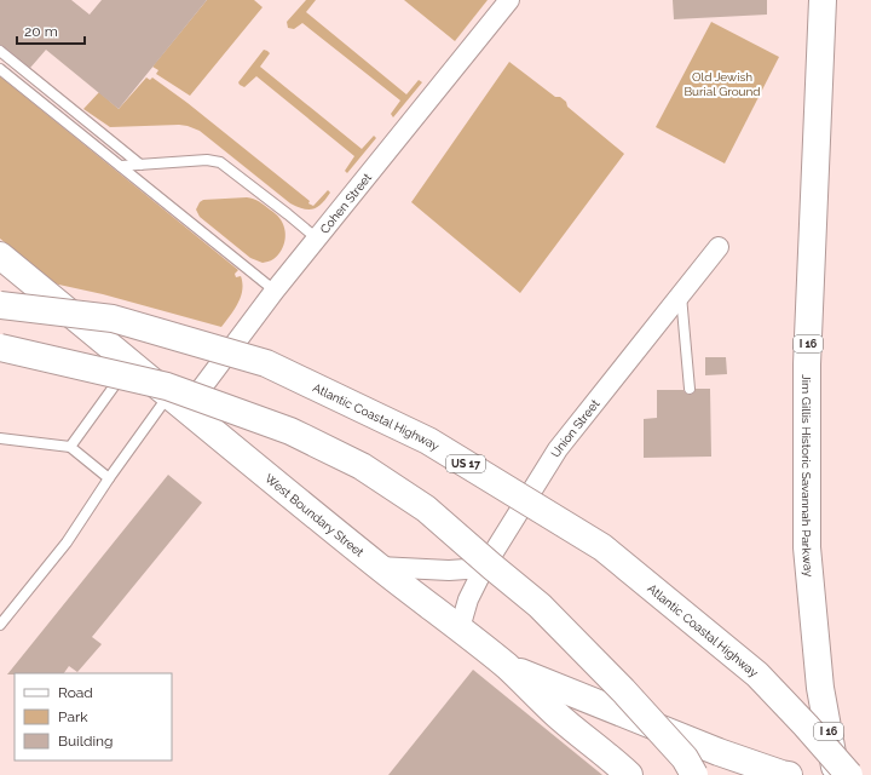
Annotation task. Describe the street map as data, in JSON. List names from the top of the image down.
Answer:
{
  "streets": {
    "main road": [
      "I 16",
      "Atlantic Coastal Highway",
      "US 17",
      "Jim Gillis Historic Savannah Parkway",
      "West Boundary Street"
    ],
    "street": ["Cohen Street", "Union Street"]
  },
  "crossings": [
    ["Cohen Street", "West Boundary Street"],
    ["Union Street", "West Boundary Street"]
  ],
  "parks": ["Old Jewish Burial Ground"],
  "legend": ["Road", "Park", "Building"],
  "scale_bar": "20 m"
}
